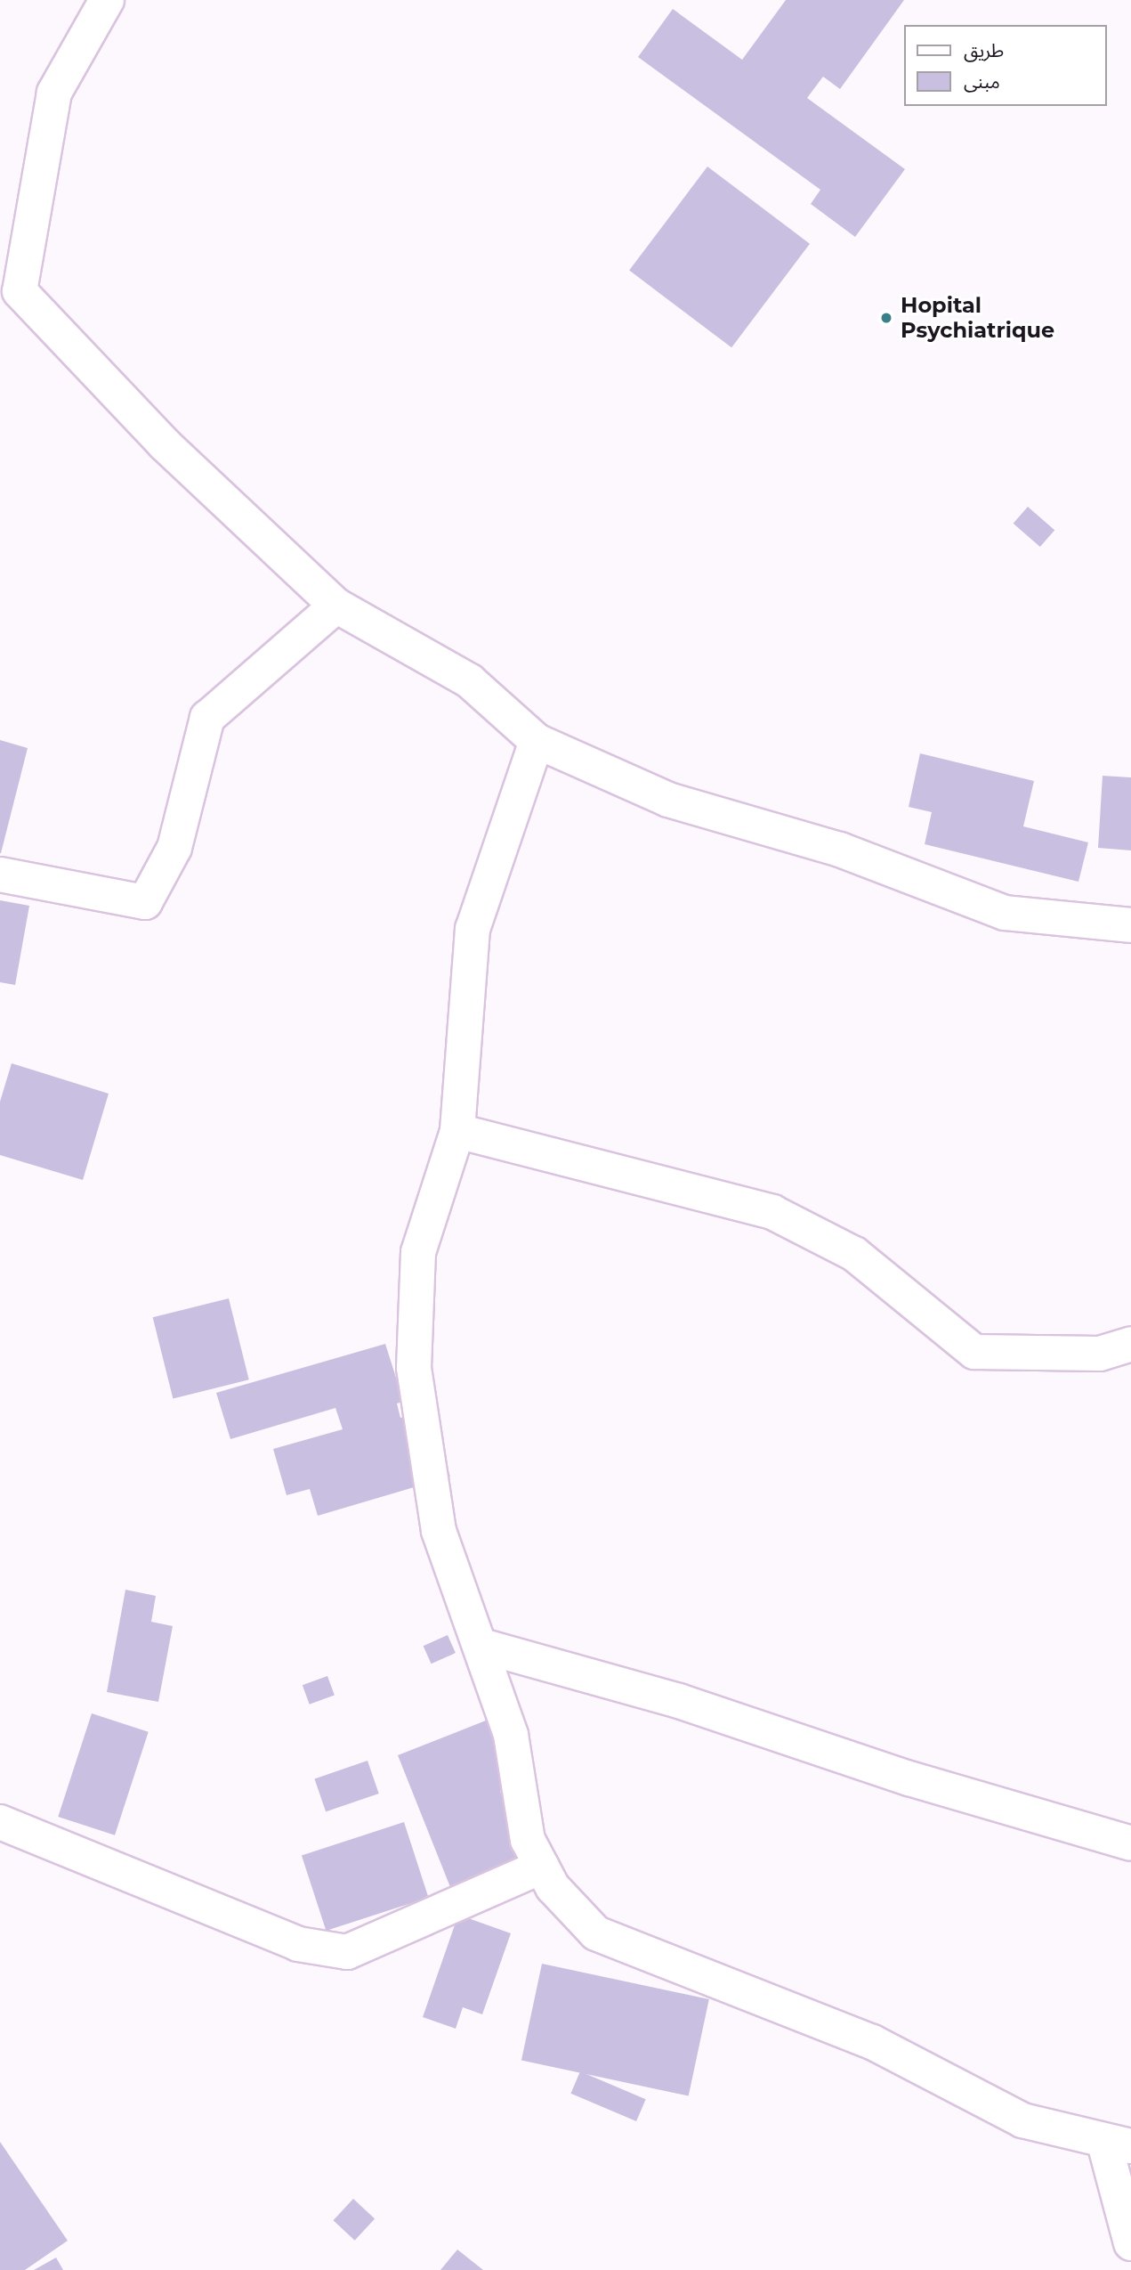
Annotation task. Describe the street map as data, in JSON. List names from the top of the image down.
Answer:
{
  "places": ["Hopital Psychiatrique"],
  "legend": ["طريق", "مبنى"]
}
